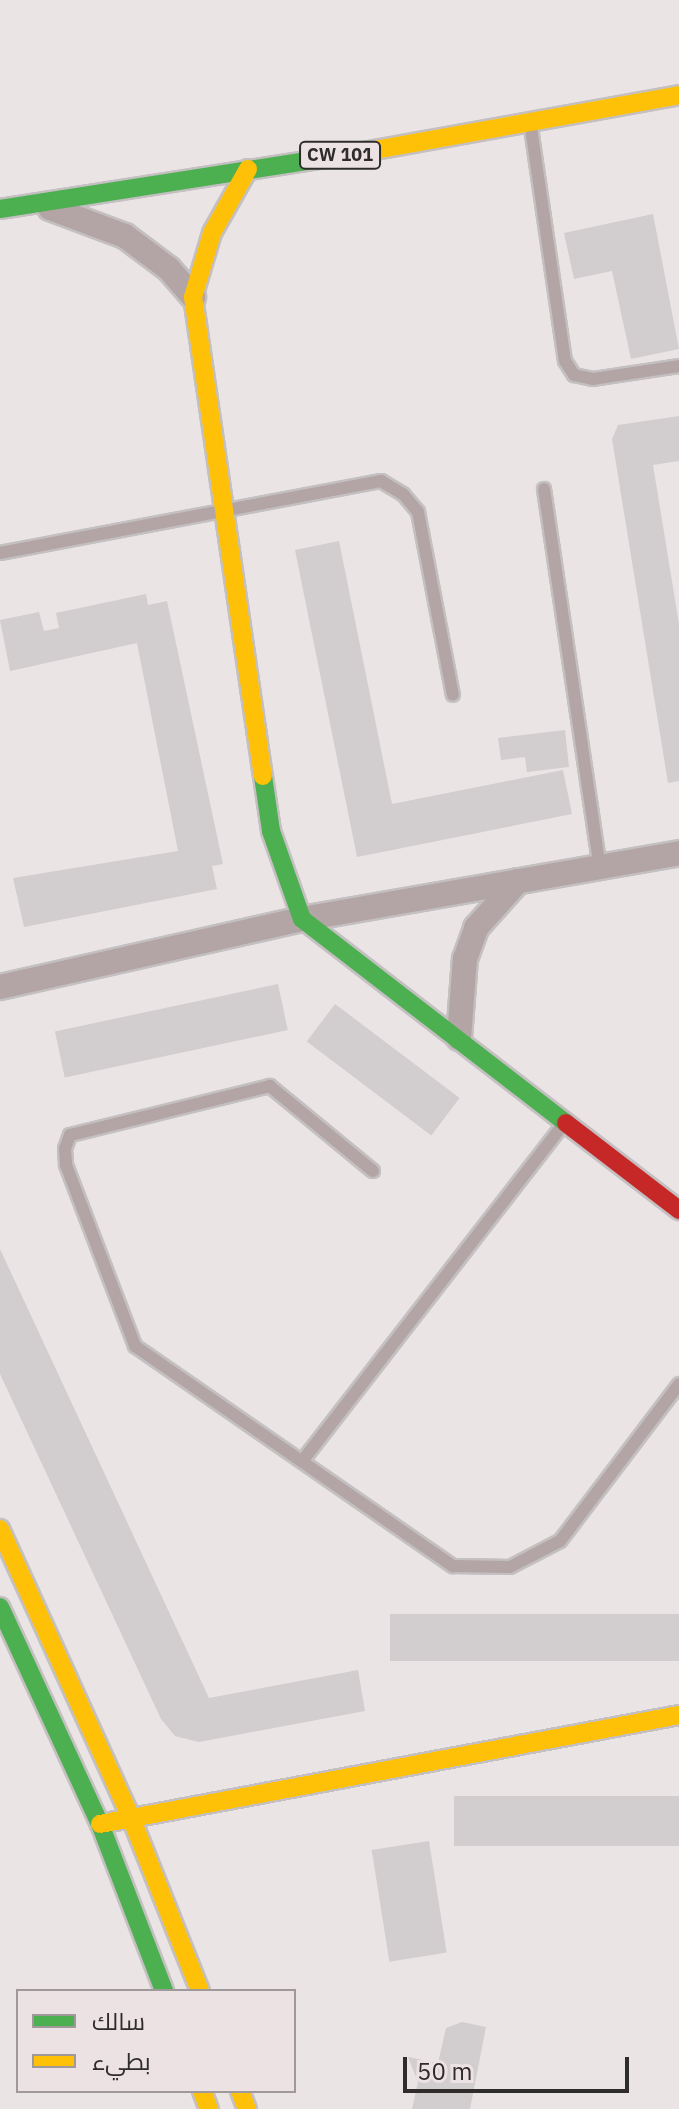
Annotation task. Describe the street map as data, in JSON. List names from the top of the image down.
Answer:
{
  "streets": {
    "street": ["CW 101"]
  },
  "legend": ["سالك", "بطيء"],
  "scale_bar": "50 m"
}
